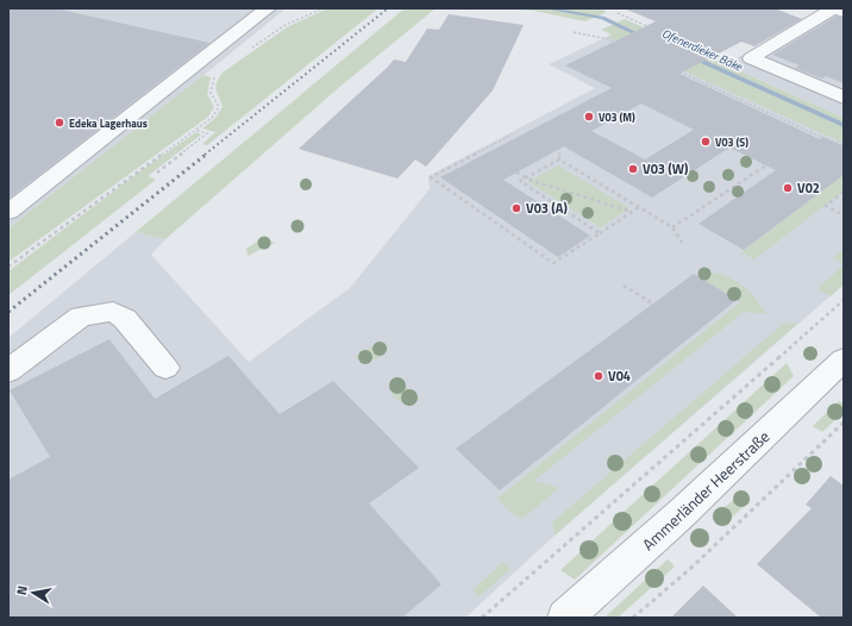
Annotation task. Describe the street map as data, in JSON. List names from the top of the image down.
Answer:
{
  "streets": {
    "street": ["Ammerländer Heerstraße"]
  },
  "water": ["Ofenerdieker Bäke"],
  "places": [
    "V03 (M)",
    "Edeka Lagerhaus",
    "V03 (S)",
    "V03 (W)",
    "V02",
    "V03 (A)",
    "V04"
  ],
  "north": "left"
}
